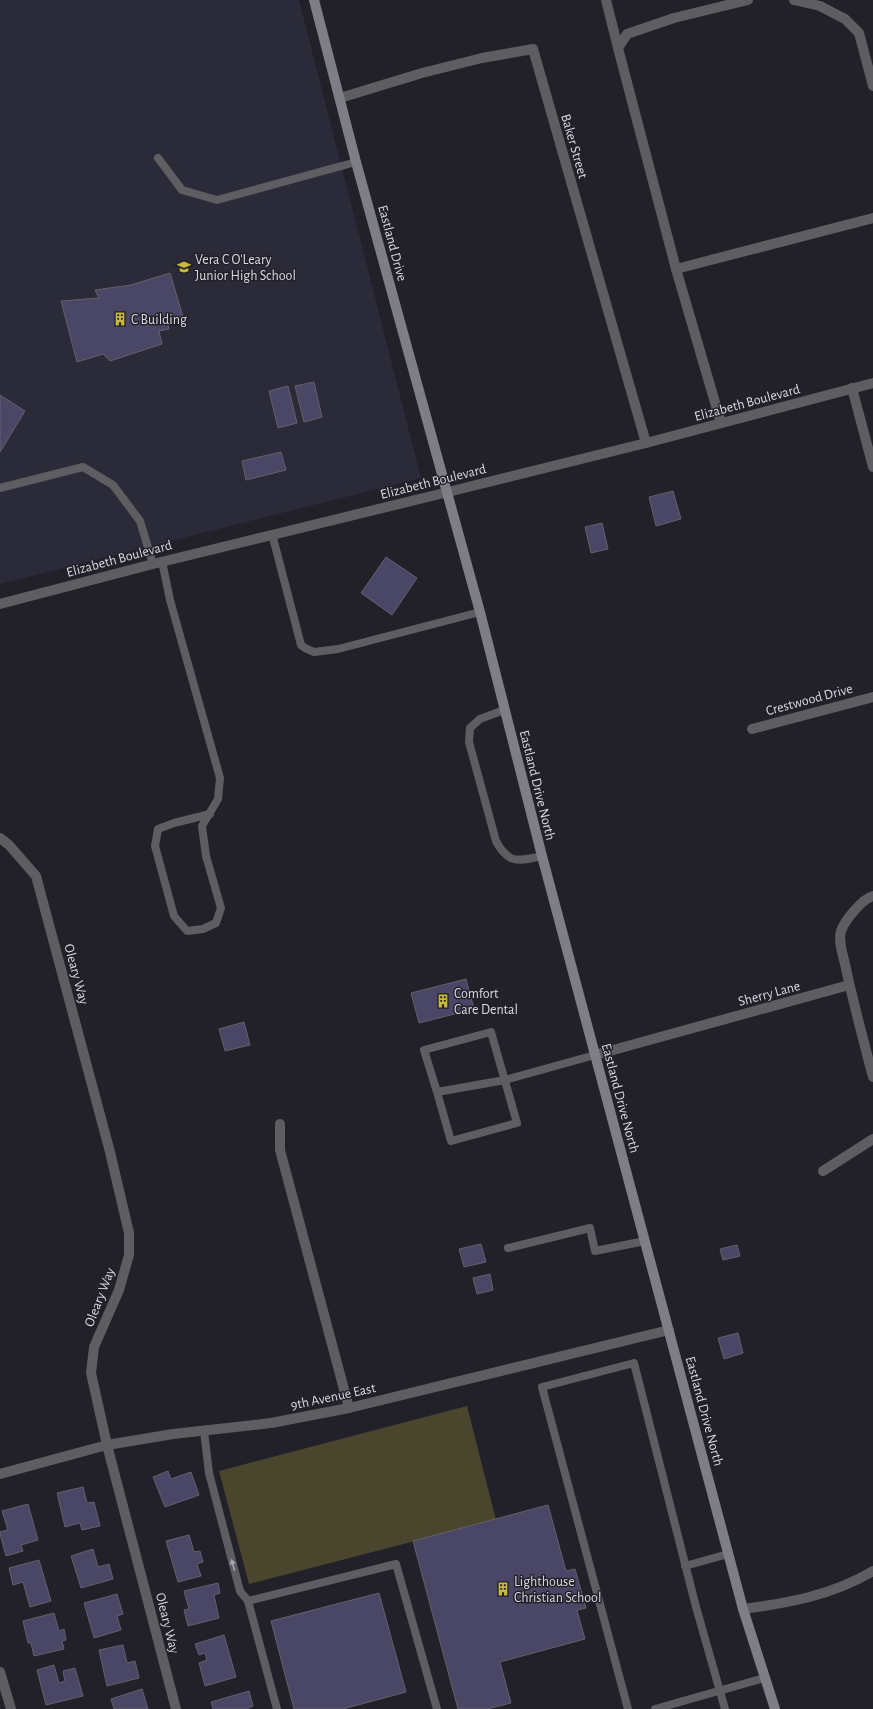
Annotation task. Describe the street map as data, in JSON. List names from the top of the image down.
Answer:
{
  "streets": {
    "main road": ["Eastland Drive", "Eastland Drive North"],
    "street": [
      "Baker Street",
      "Elizabeth Boulevard",
      "Crestwood Drive",
      "Oleary Way",
      "Sherry Lane",
      "9th Avenue East"
    ]
  },
  "crossings": [
    ["Baker Street", "Eastland Drive"],
    ["Baker Street", "Elizabeth Boulevard"],
    ["Eastland Drive", "Elizabeth Boulevard"],
    ["Eastland Drive", "Eastland Drive North"],
    ["Elizabeth Boulevard", "Eastland Drive North"],
    ["Eastland Drive North", "Sherry Lane"],
    ["Eastland Drive North", "9th Avenue East"],
    ["Oleary Way", "9th Avenue East"]
  ],
  "places": {
    "school or university": ["Vera C O'Leary Junior High School"],
    "building": ["C Building", "Comfort Care Dental", "Lighthouse Christian School"]
  }
}
